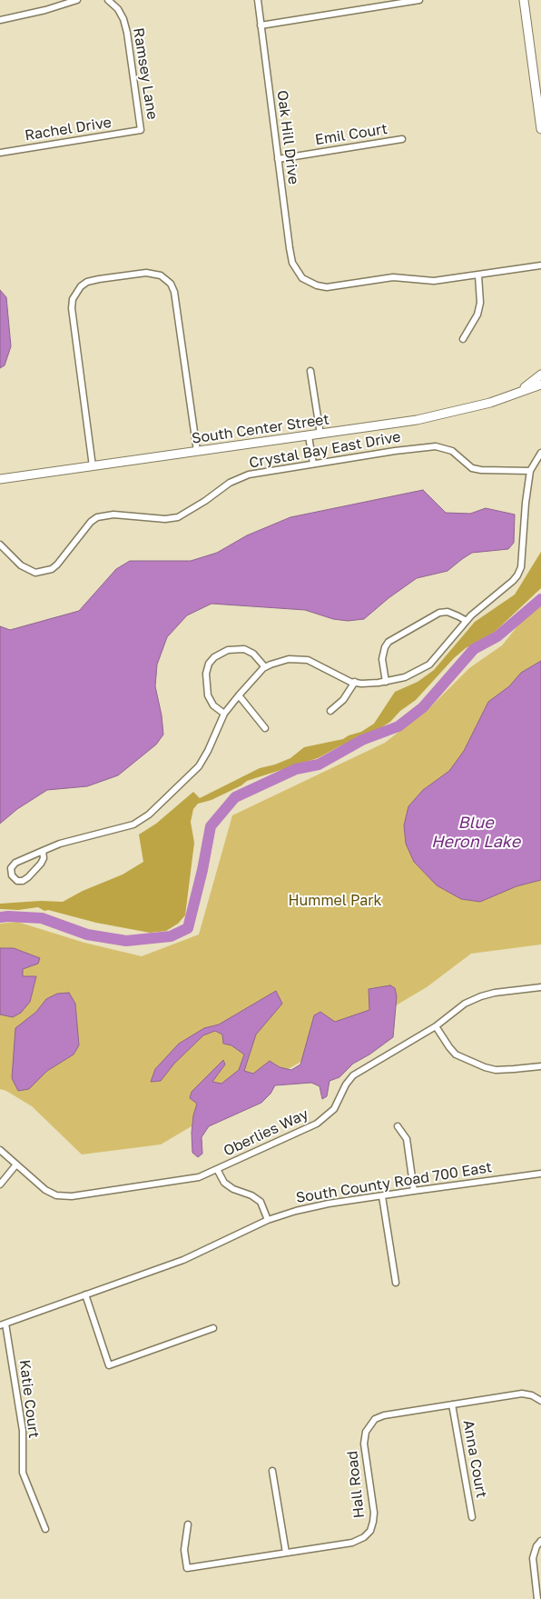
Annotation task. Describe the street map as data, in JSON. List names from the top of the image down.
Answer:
{
  "streets": {
    "main road": ["South Center Street"],
    "street": [
      "Ramsey Lane",
      "Rachel Drive",
      "Emil Court",
      "Oak Hill Drive",
      "Crystal Bay East Drive",
      "Oberlies Way",
      "South County Road 700 East",
      "Katie Court",
      "Anna Court",
      "Hall Road"
    ]
  },
  "crossings": [
    ["Ramsey Lane", "Rachel Drive"],
    ["Emil Court", "Oak Hill Drive"],
    ["South County Road 700 East", "Katie Court"],
    ["Anna Court", "Hall Road"]
  ],
  "water": ["Blue Heron Lake"],
  "parks": ["Hummel Park"]
}
